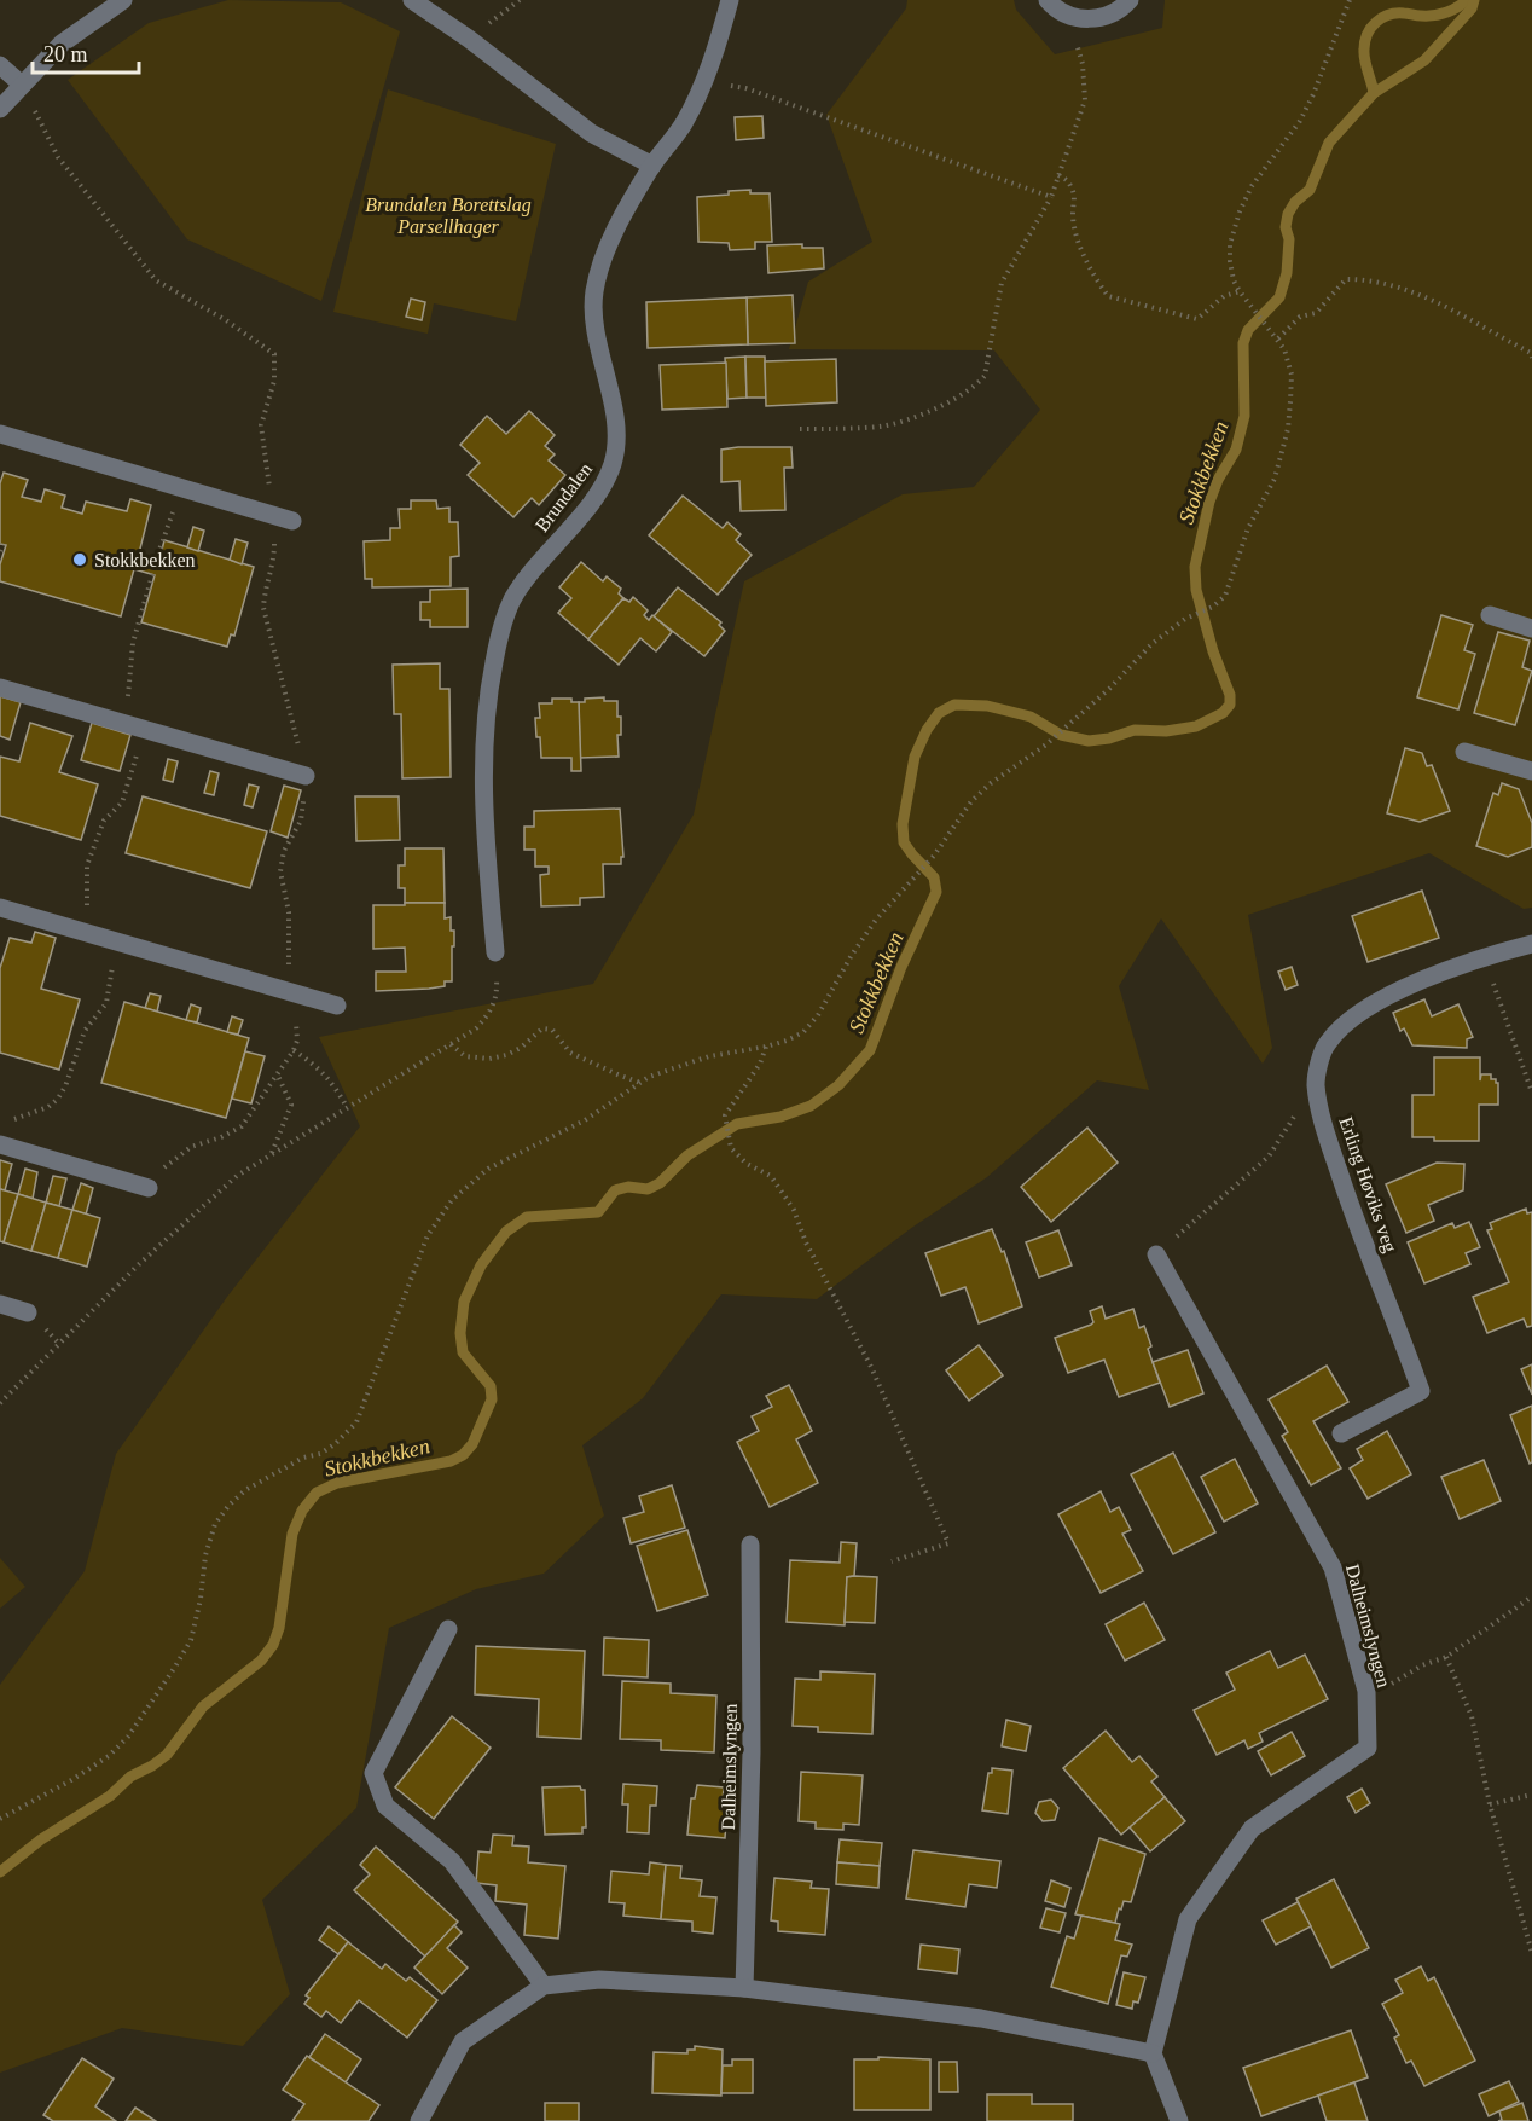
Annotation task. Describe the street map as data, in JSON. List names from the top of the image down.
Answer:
{
  "streets": {
    "street": ["Brundalen", "Erling Høviks veg", "Dalheimslyngen"]
  },
  "water": ["Stokkbekken"],
  "parks": ["Brundalen Borettslag Parsellhager"],
  "places": ["Stokkbekken"],
  "scale_bar": "20 m"
}
